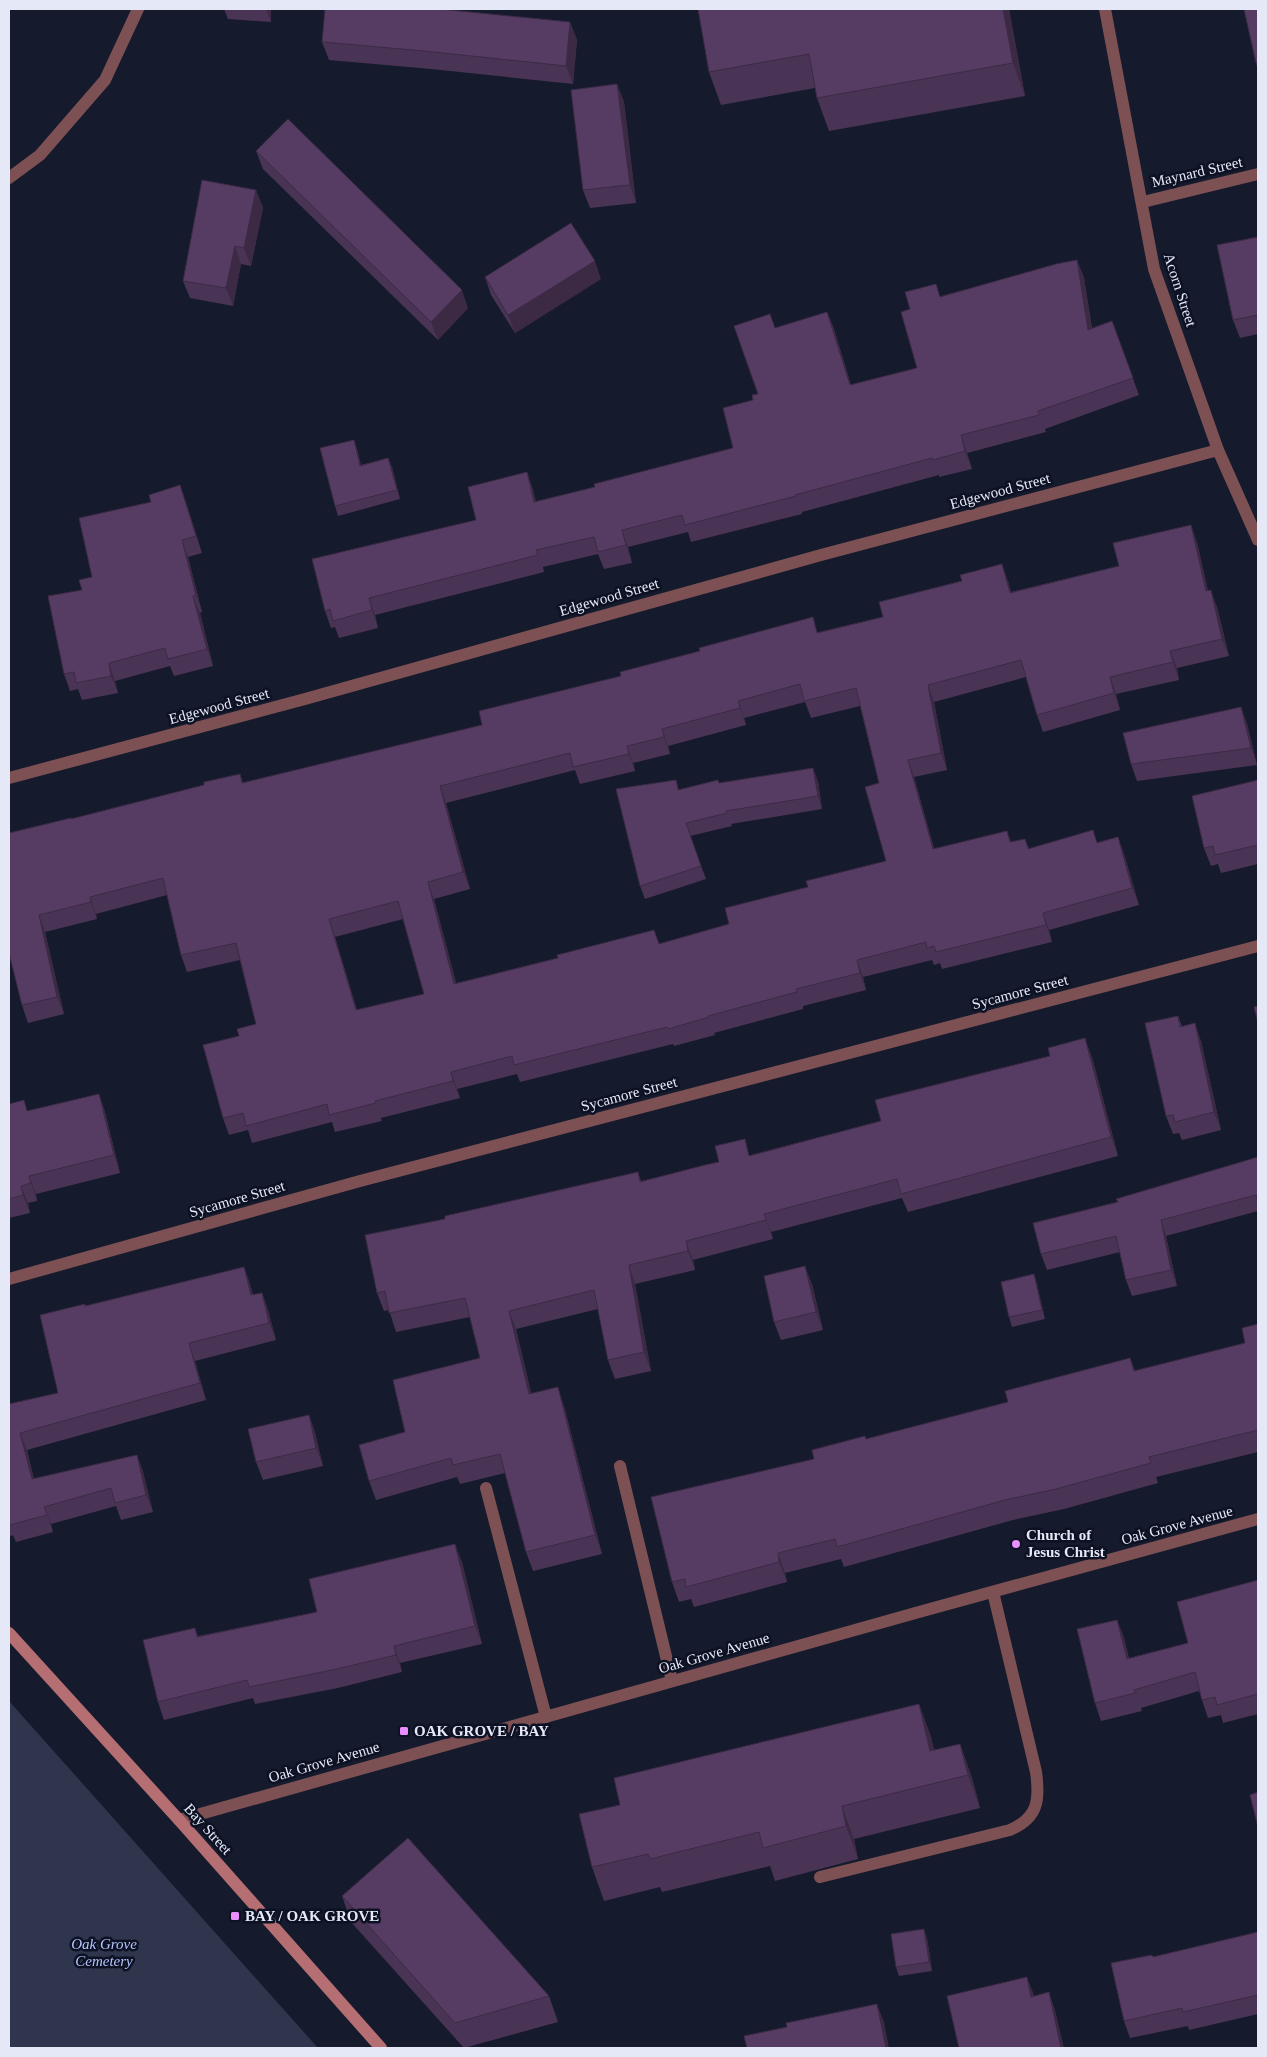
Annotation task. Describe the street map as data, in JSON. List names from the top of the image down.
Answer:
{
  "streets": {
    "main road": ["Bay Street"],
    "street": [
      "Maynard Street",
      "Acorn Street",
      "Edgewood Street",
      "Sycamore Street",
      "Oak Grove Avenue"
    ]
  },
  "crossings": [
    ["Maynard Street", "Acorn Street"],
    ["Acorn Street", "Edgewood Street"],
    ["Oak Grove Avenue", "Bay Street"]
  ],
  "parks": ["Oak Grove Cemetery"],
  "places": {
    "other": ["Church of Jesus Christ"],
    "transit": ["OAK GROVE / BAY", "BAY / OAK GROVE"]
  }
}
